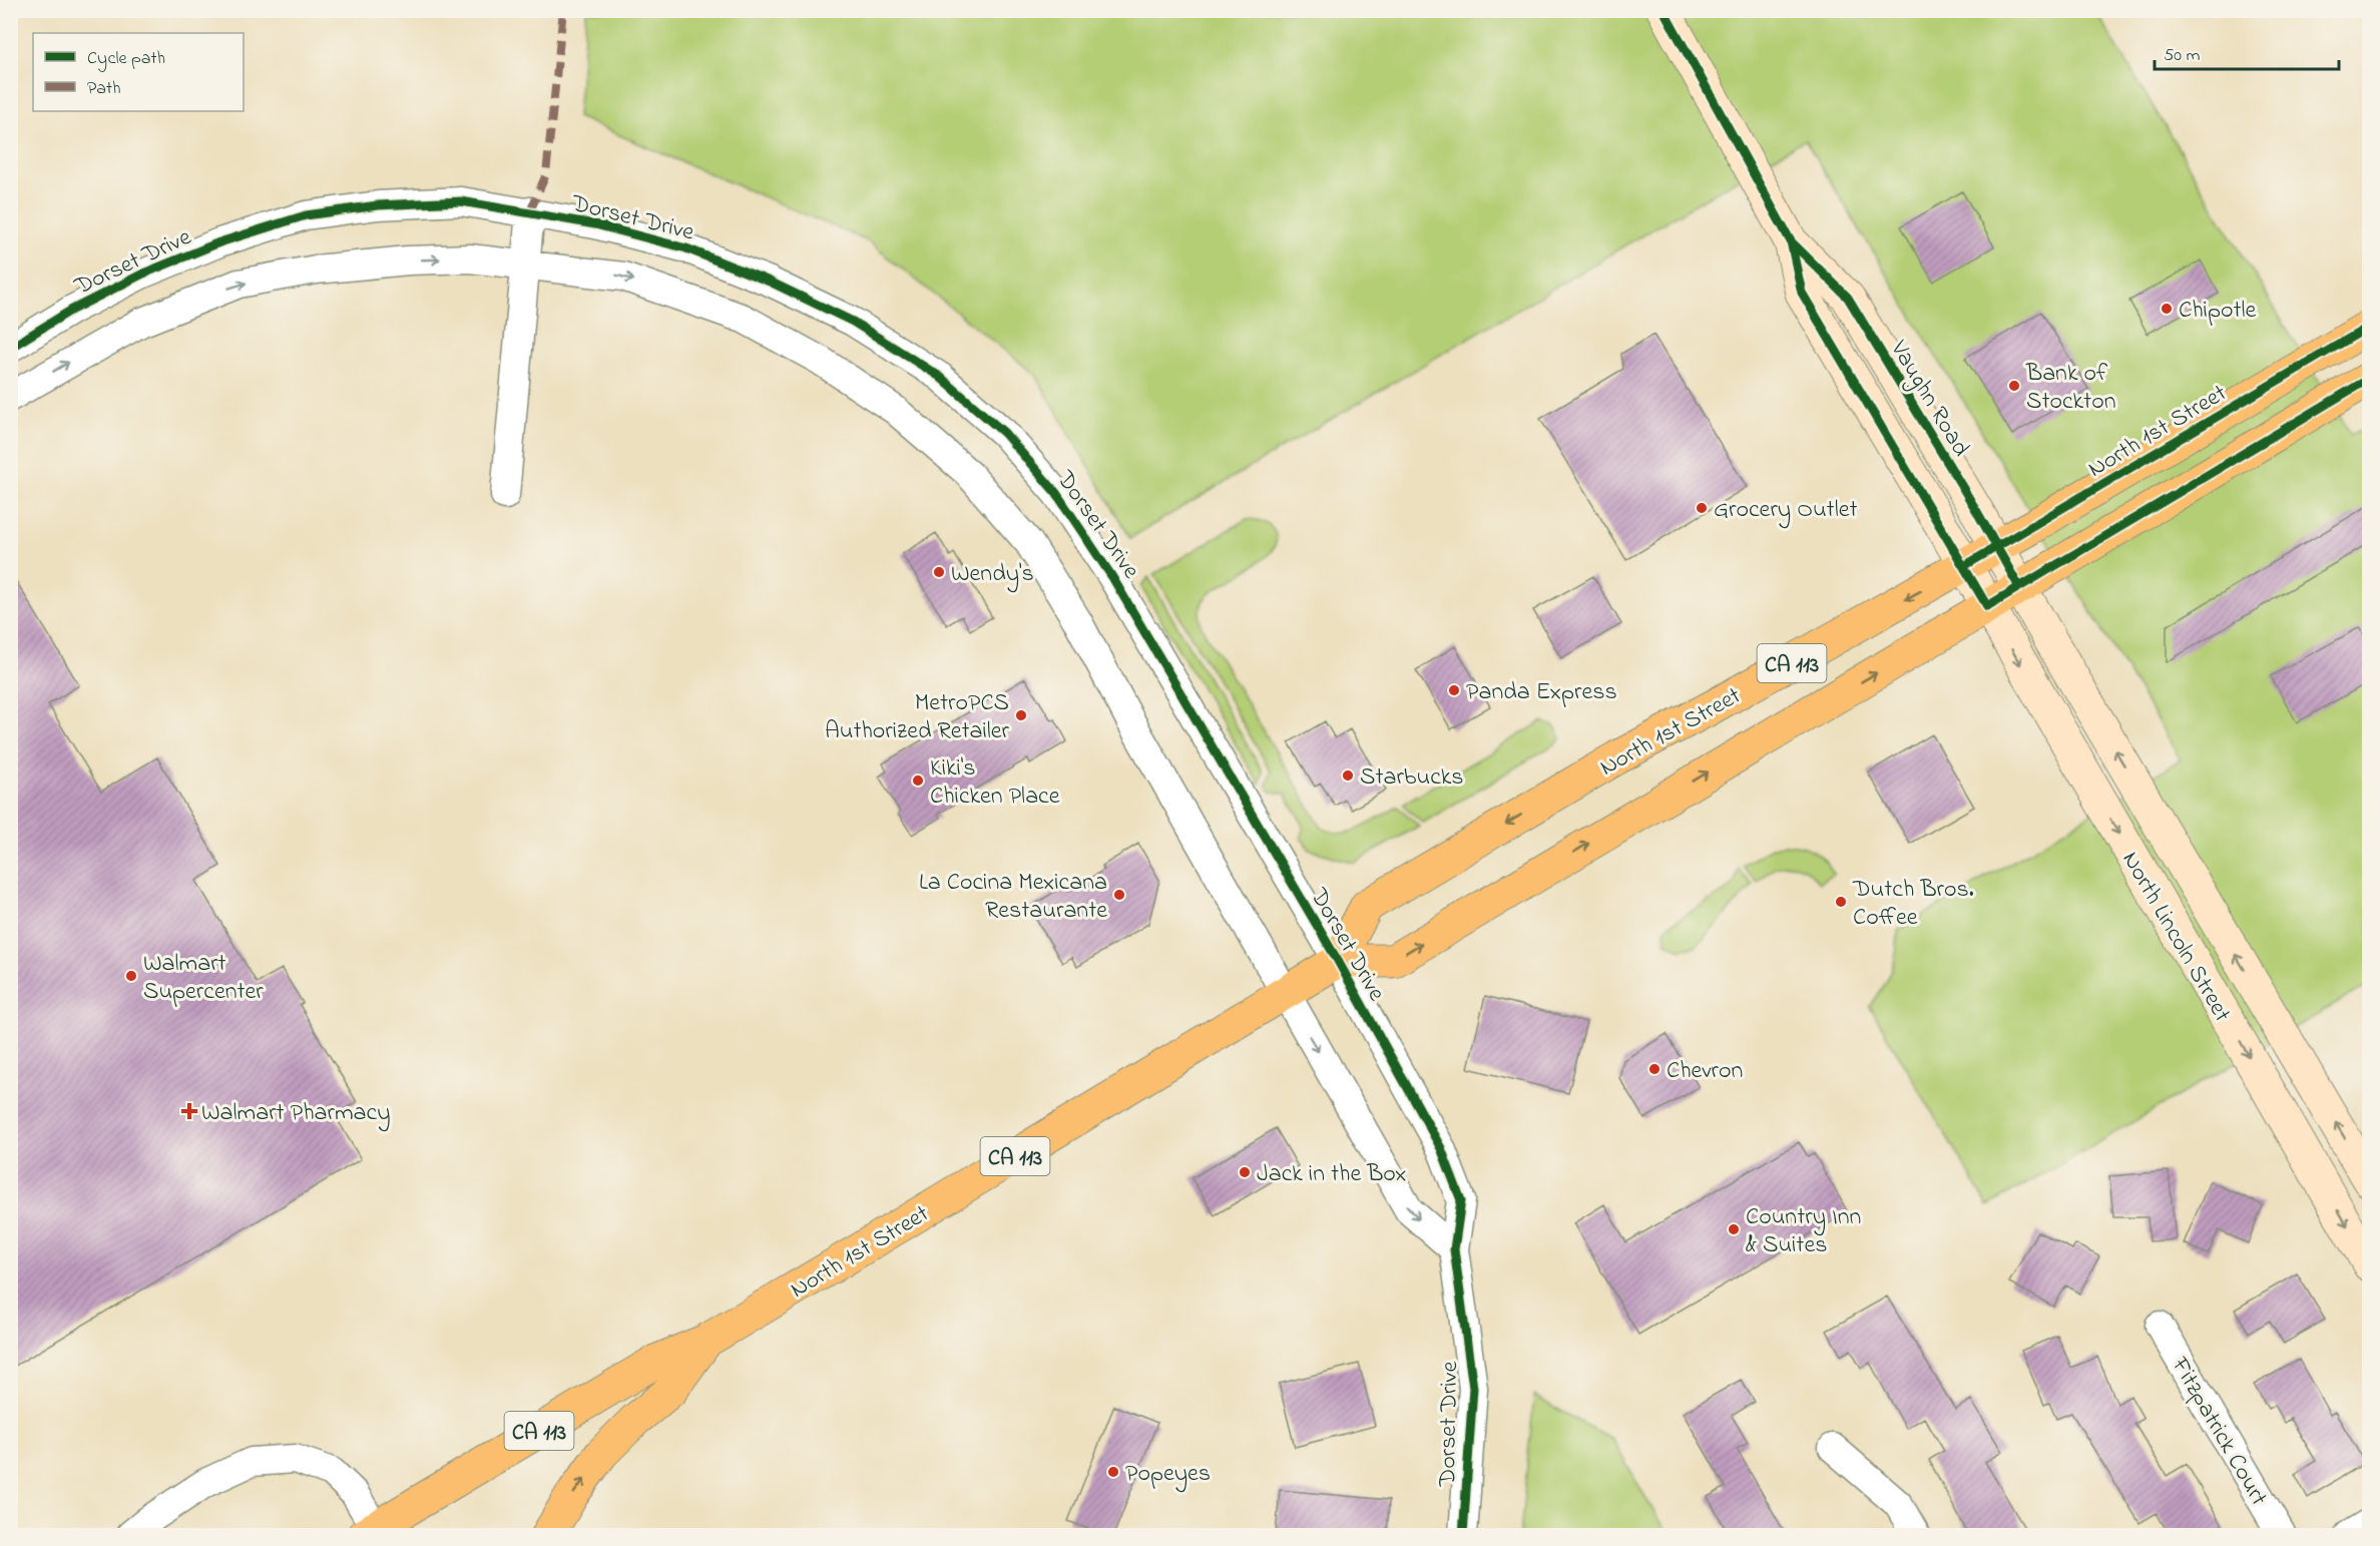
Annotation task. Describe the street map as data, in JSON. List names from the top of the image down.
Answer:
{
  "streets": {
    "main road": ["North 1st Street", "CA 113"],
    "street": [
      "Dorset Drive",
      "Vaughn Road",
      "North Lincoln Street",
      "Fitzpatrick Court"
    ]
  },
  "crossings": [
    ["Dorset Drive", "North 1st Street"],
    ["Dorset Drive", "CA 113"],
    ["Vaughn Road", "North 1st Street"],
    ["Vaughn Road", "CA 113"],
    ["Vaughn Road", "North Lincoln Street"],
    ["North 1st Street", "CA 113"],
    ["CA 113", "North Lincoln Street"]
  ],
  "places": {
    "other": [
      "Chipotle",
      "Bank of Stockton",
      "Grocery Outlet",
      "Wendy's",
      "Panda Express",
      "MetroPCS Authorized Retailer",
      "Starbucks",
      "Kiki's Chicken Place",
      "La Cocina Mexicana Restaurante",
      "Dutch Bros. Coffee",
      "Walmart Supercenter",
      "Chevron",
      "Jack in the Box",
      "Country Inn & Suites",
      "Popeyes"
    ],
    "health": ["Walmart Pharmacy"]
  },
  "legend": ["Cycle path", "Path"],
  "scale_bar": "50 m"
}
